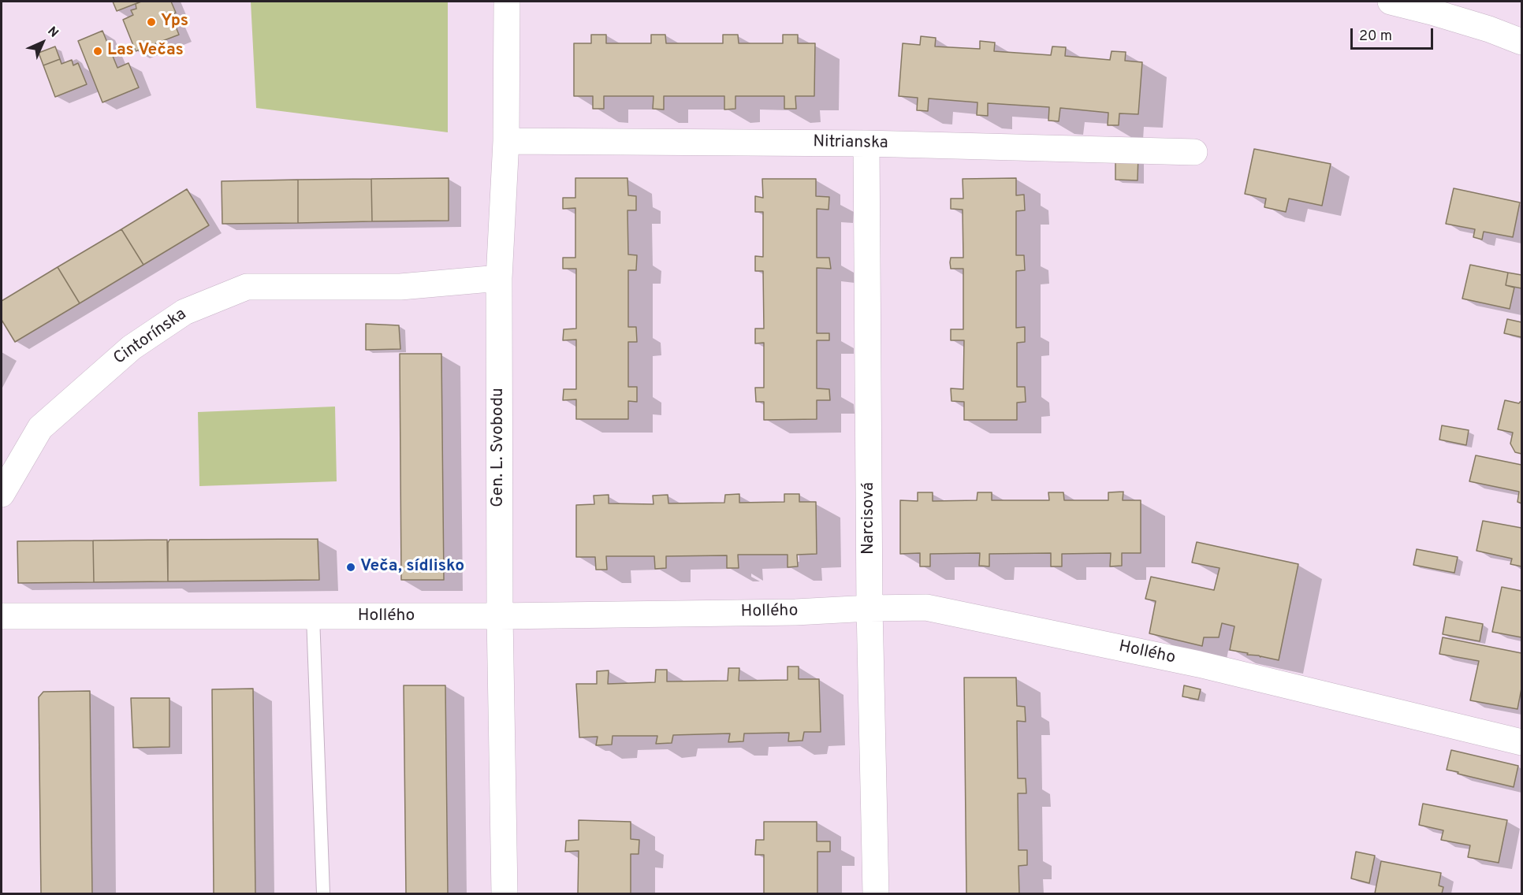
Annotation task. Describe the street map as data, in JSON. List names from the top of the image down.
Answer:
{
  "streets": {
    "street": [
      "Nitrianska",
      "Cintorínska",
      "Gen. L. Svobodu",
      "Narcisová",
      "Hollého"
    ]
  },
  "crossings": [
    ["Nitrianska", "Gen. L. Svobodu"],
    ["Nitrianska", "Narcisová"],
    ["Cintorínska", "Gen. L. Svobodu"],
    ["Gen. L. Svobodu", "Hollého"],
    ["Narcisová", "Hollého"]
  ],
  "places": ["Yps", "Las Večas", "Veča, sídlisko"],
  "scale_bar": "20 m",
  "north": "top right"
}
